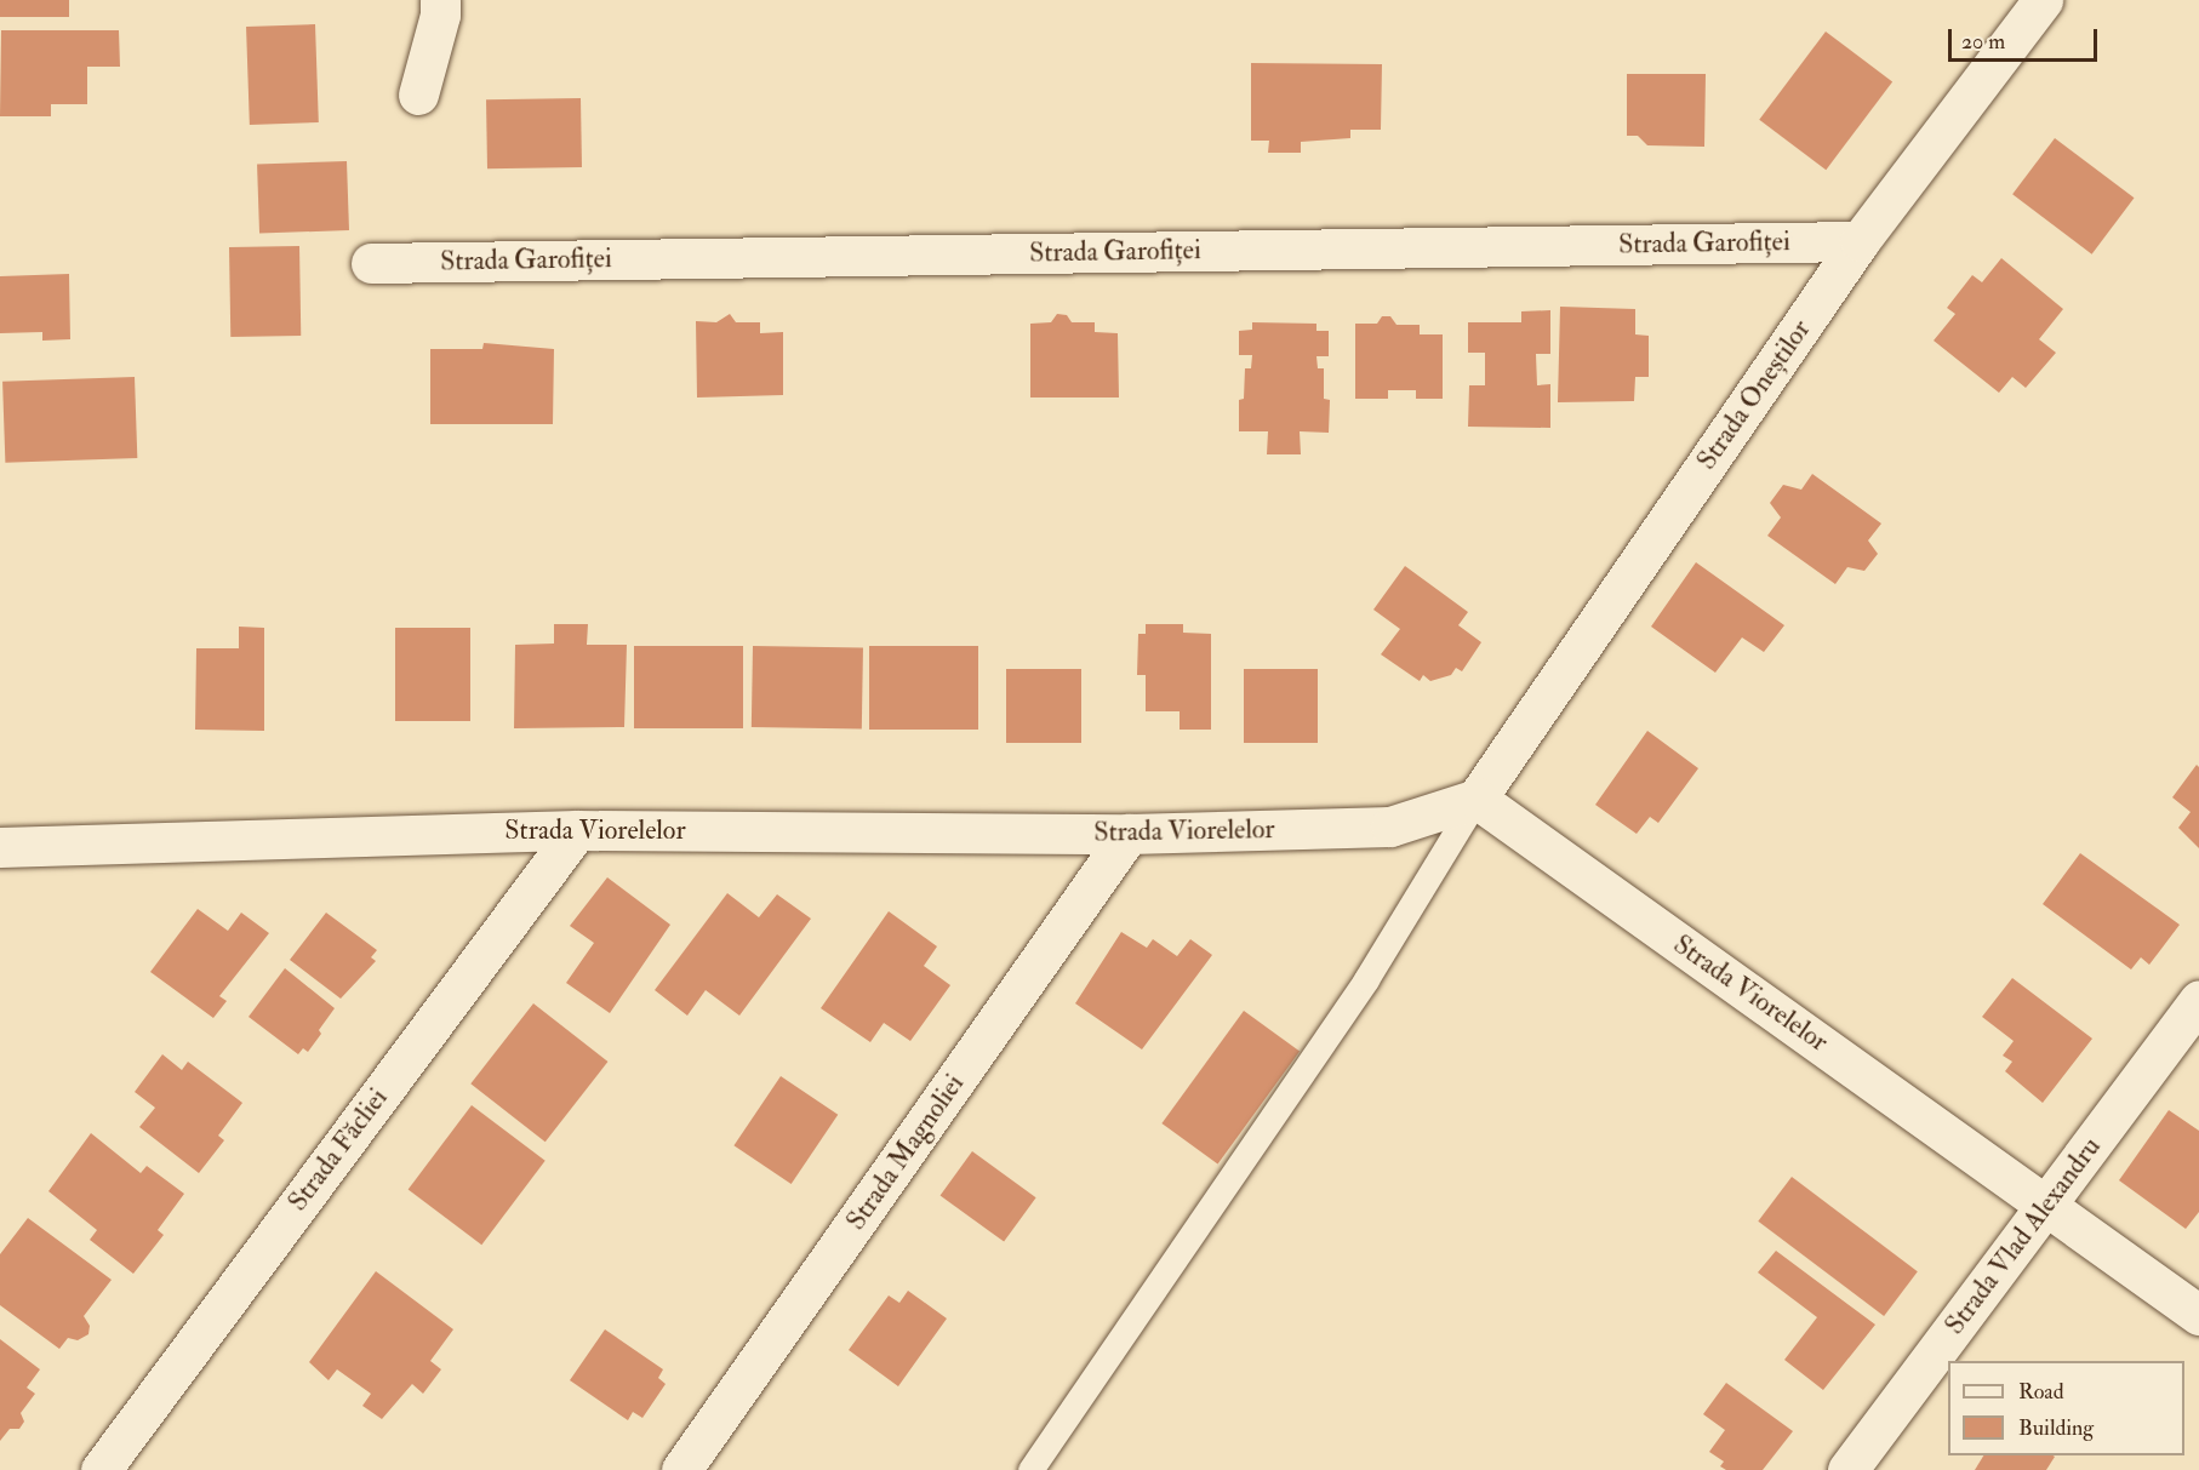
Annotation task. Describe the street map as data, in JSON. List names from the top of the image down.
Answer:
{
  "streets": {
    "street": [
      "Strada Garofiței",
      "Strada Oneștilor",
      "Strada Viorelelor",
      "Strada Făcliei",
      "Strada Magnoliei",
      "Strada Vlad Alexandru"
    ]
  },
  "crossings": [
    ["Strada Garofiței", "Strada Oneștilor"],
    ["Strada Oneștilor", "Strada Viorelelor"],
    ["Strada Viorelelor", "Strada Făcliei"],
    ["Strada Viorelelor", "Strada Magnoliei"],
    ["Strada Viorelelor", "Strada Vlad Alexandru"]
  ],
  "legend": ["Road", "Building"],
  "scale_bar": "20 m"
}
